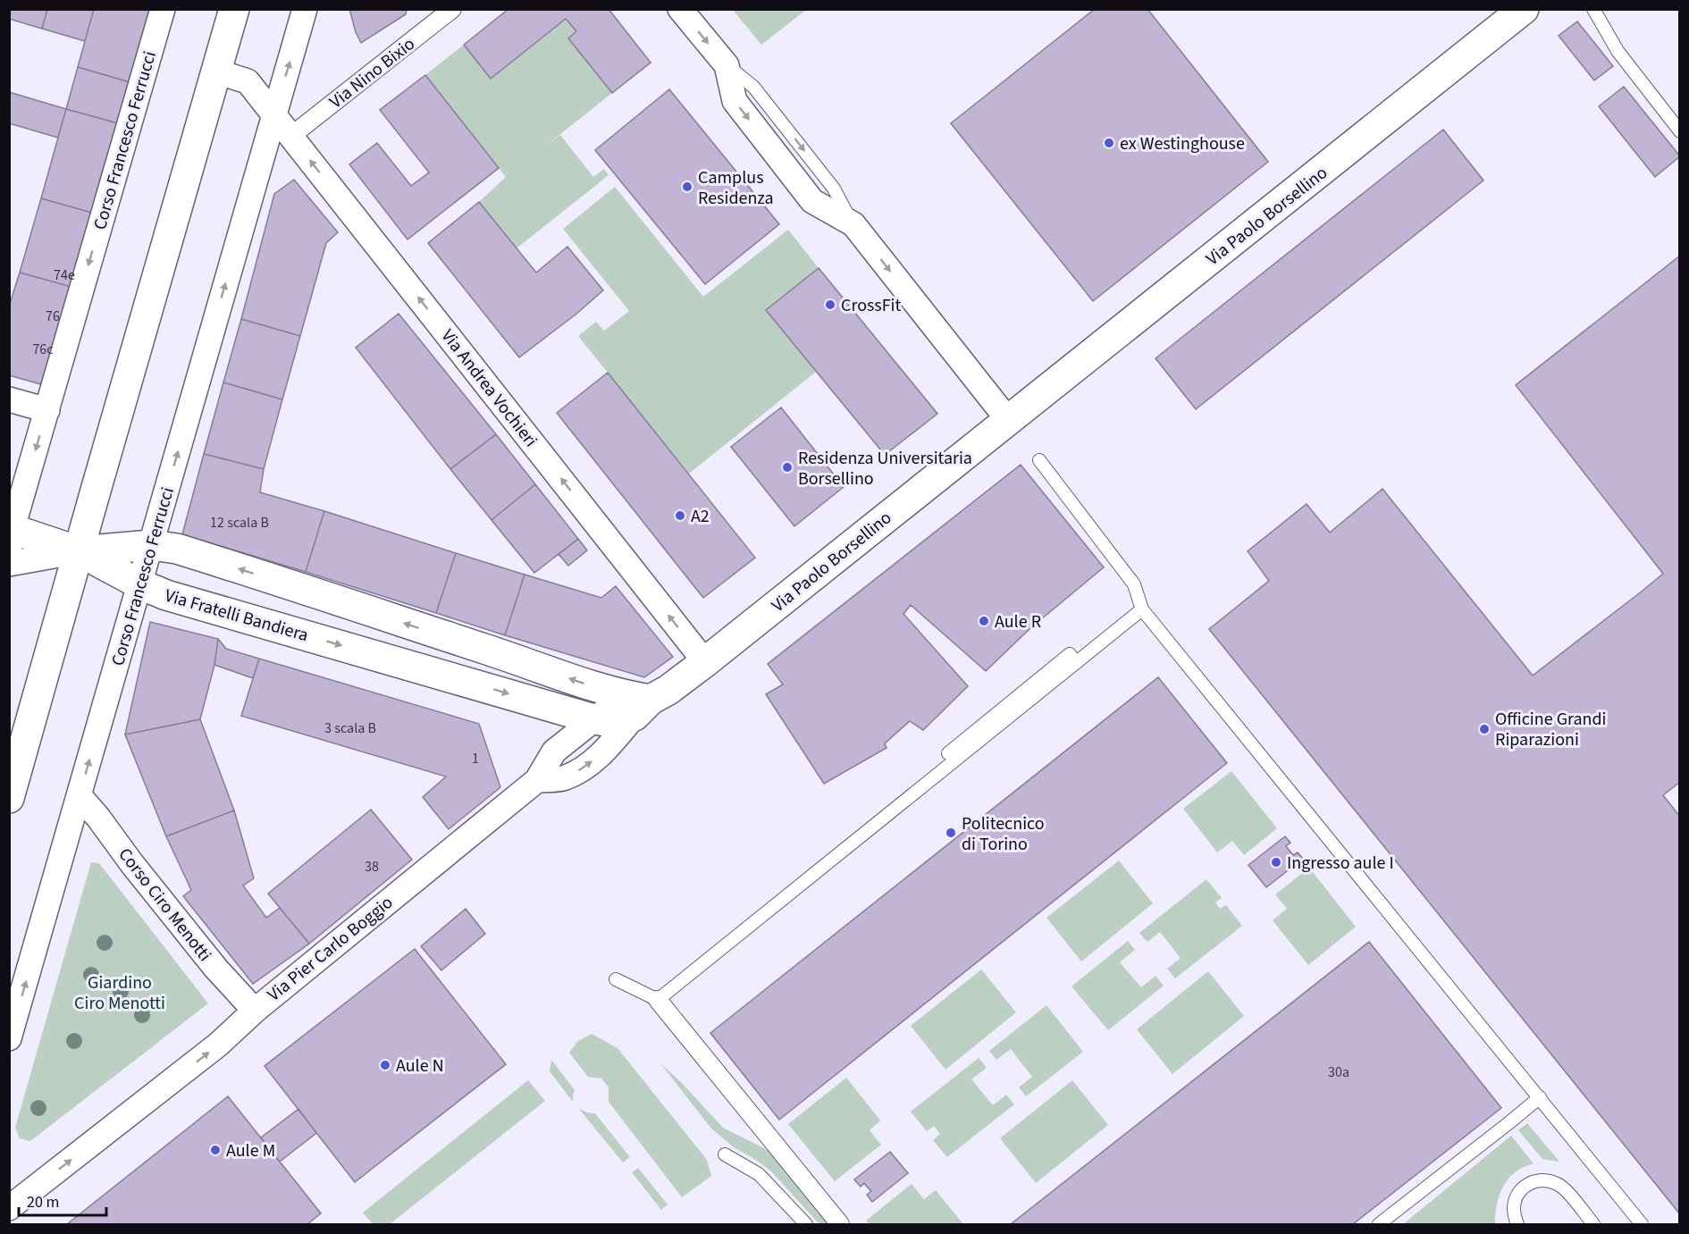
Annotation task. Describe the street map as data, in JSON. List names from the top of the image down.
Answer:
{
  "streets": {
    "street": [
      "Via Nino Bixio",
      "Corso Francesco Ferrucci",
      "Via Paolo Borsellino",
      "Via Andrea Vochieri",
      "Via Fratelli Bandiera",
      "Corso Ciro Menotti",
      "Via Pier Carlo Boggio"
    ]
  },
  "crossings": [
    ["Via Nino Bixio", "Via Andrea Vochieri"],
    ["Corso Francesco Ferrucci", "Via Andrea Vochieri"],
    ["Corso Francesco Ferrucci", "Via Fratelli Bandiera"],
    ["Corso Francesco Ferrucci", "Corso Ciro Menotti"],
    ["Via Paolo Borsellino", "Via Andrea Vochieri"],
    ["Via Paolo Borsellino", "Via Fratelli Bandiera"],
    ["Via Fratelli Bandiera", "Via Pier Carlo Boggio"],
    ["Corso Ciro Menotti", "Via Pier Carlo Boggio"]
  ],
  "one_way": ["Via Andrea Vochieri", "Via Pier Carlo Boggio"],
  "parks": ["Giardino Ciro Menotti"],
  "places": [
    "ex Westinghouse",
    "Camplus Residenza",
    "CrossFit",
    "Residenza Universitaria Borsellino",
    "A2",
    "Aule R",
    "Officine Grandi Riparazioni",
    "Politecnico di Torino",
    "Ingresso aule I",
    "Aule N",
    "Aule M"
  ],
  "house_numbers": [
    "74e",
    "76",
    "76c",
    "12 scala B",
    "3 scala B",
    "1",
    "38",
    "30a"
  ],
  "scale_bar": "20 m"
}
